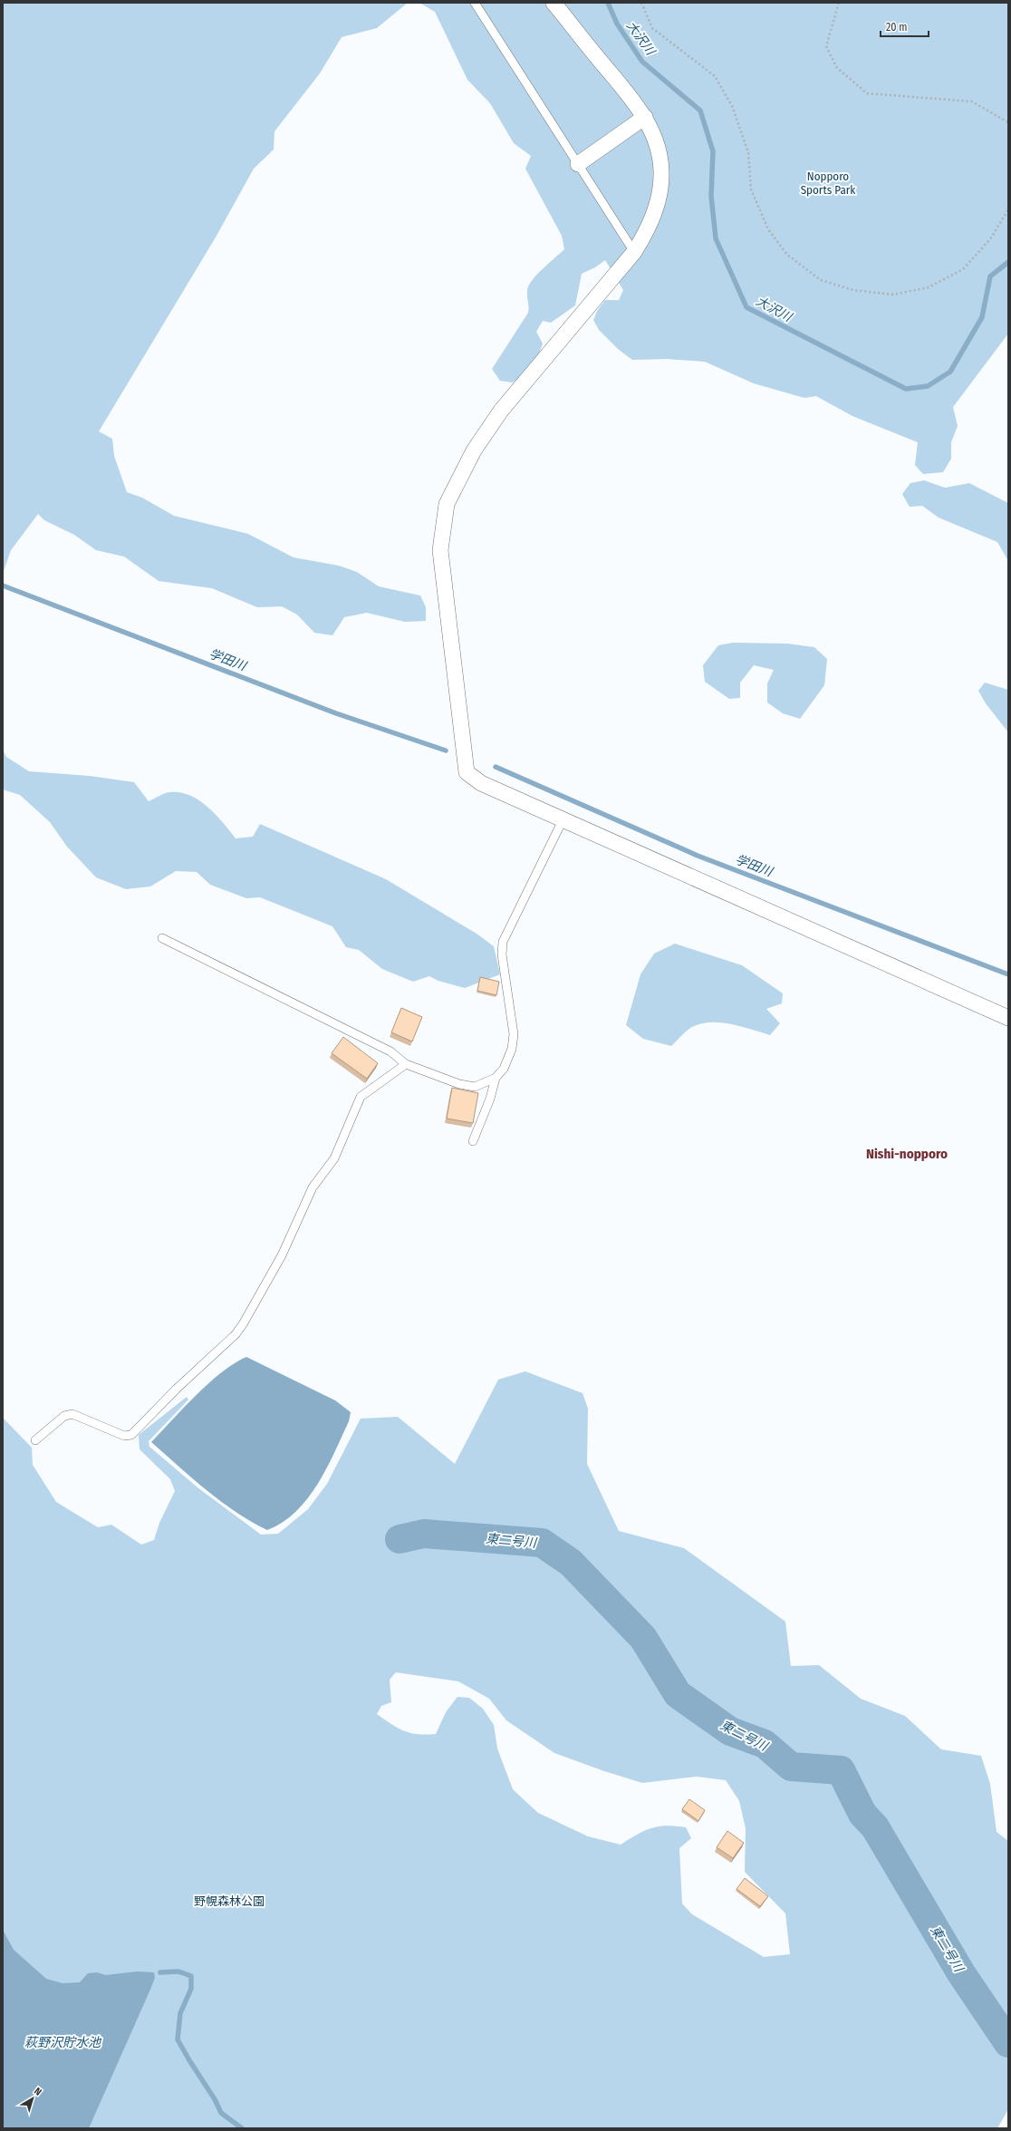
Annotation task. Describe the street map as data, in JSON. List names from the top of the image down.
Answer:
{
  "districts": ["Nishi-nopporo"],
  "water": [
    "大沢川",
    "学田川",
    "東二号川",
    "萩野沢貯水池"
  ],
  "parks": ["Nopporo Sports Park", "野幌森林公園"],
  "scale_bar": "20 m",
  "north": "top right"
}
